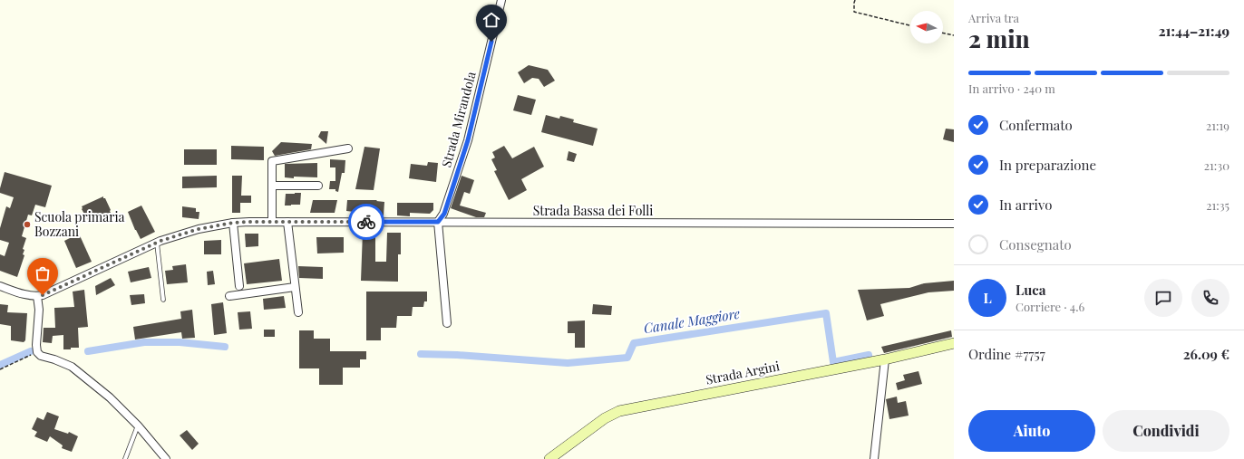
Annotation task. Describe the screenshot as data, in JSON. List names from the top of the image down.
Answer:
{
  "streets": {
    "main road": ["Strada Argini"],
    "street": ["Strada Mirandola", "Strada Bassa dei Folli"]
  },
  "crossings": [
    ["Strada Mirandola", "Strada Bassa dei Folli"]
  ],
  "water": ["Canale Maggiore"],
  "places": ["Scuola primaria Bozzani"],
  "north": "left",
  "page": {
    "heading": ["2 min", "Arriva tra", "21:44–21:49"],
    "panel": [
      "Luca",
      "Corriere · 4.6",
      "Ordine #7757",
      "26.09 €"
    ],
    "bar": "In arrivo · 240 m",
    "list": [
      ["Confermato", "21:19"],
      ["In preparazione", "21:30"],
      ["In arrivo", "21:35"],
      "Consegnato"
    ],
    "round": "L",
    "buttons": ["Aiuto", "Condividi"]
  }
}
